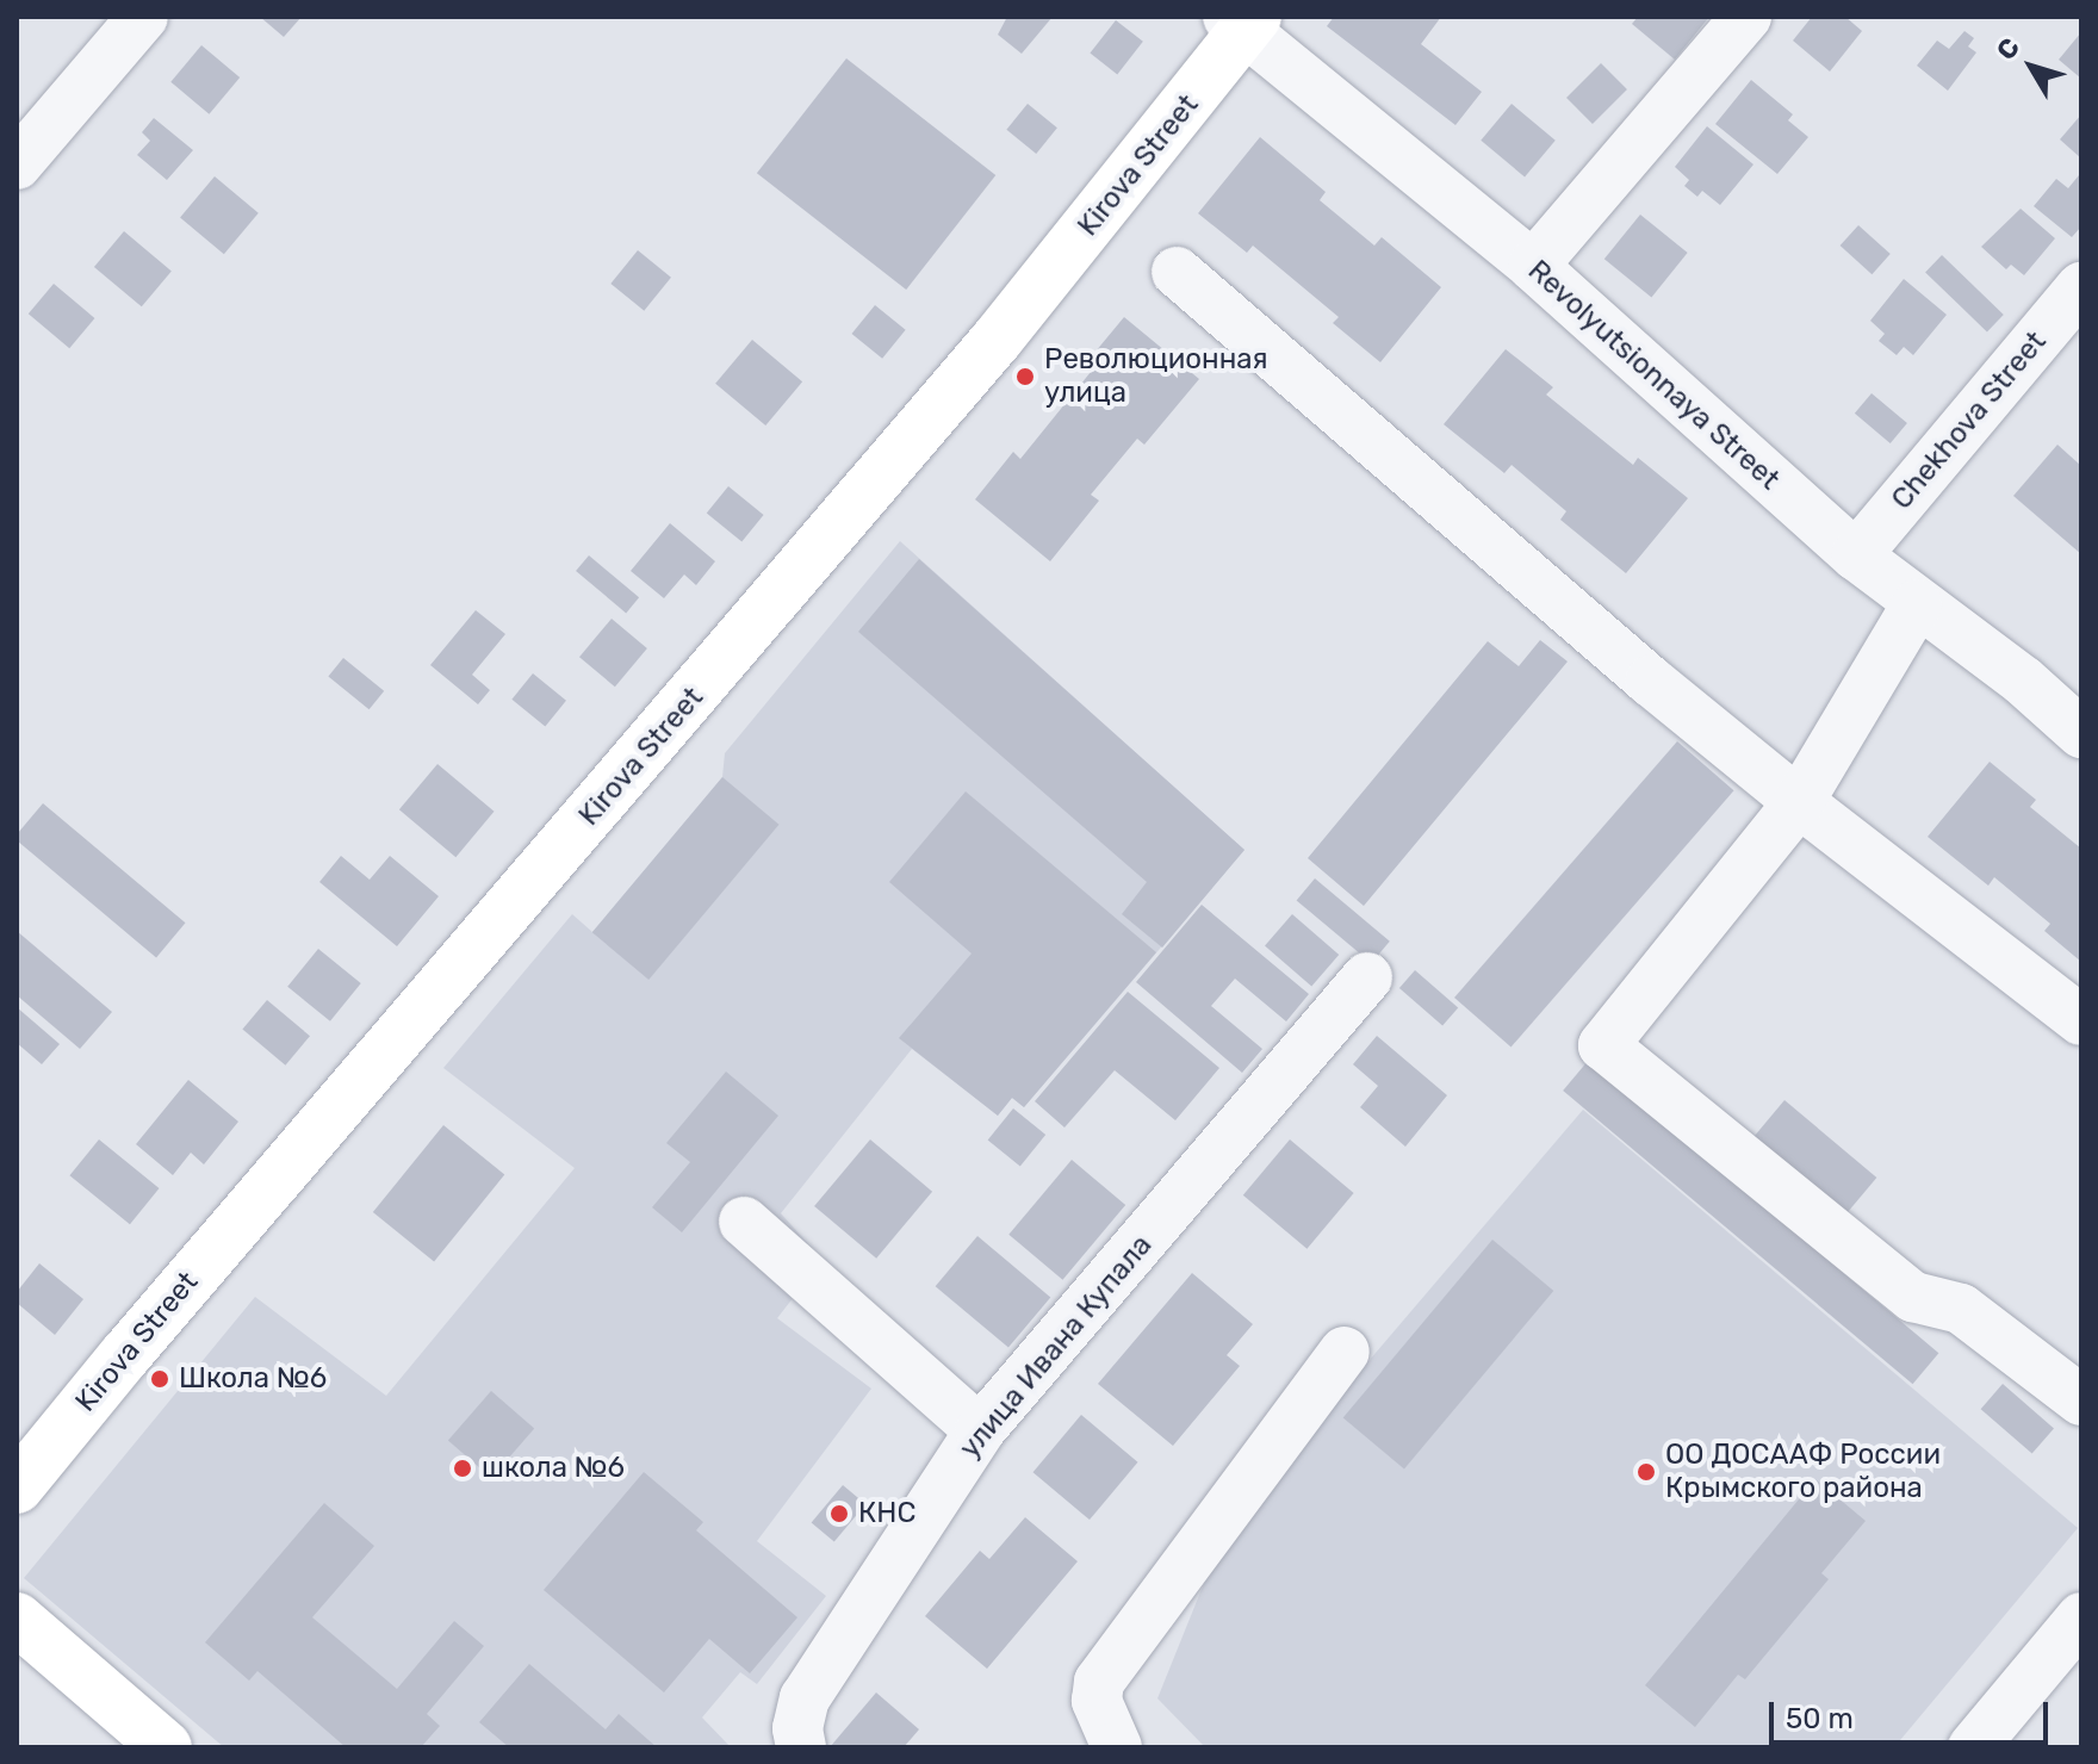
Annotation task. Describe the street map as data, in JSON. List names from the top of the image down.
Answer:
{
  "streets": {
    "main road": ["Kirova Street"],
    "street": ["Revolyutsionnaya Street", "Chekhova Street", "улица Ивана Купала"]
  },
  "crossings": [
    ["Kirova Street", "Revolyutsionnaya Street"],
    ["Revolyutsionnaya Street", "Chekhova Street"]
  ],
  "places": [
    "Революционная улица",
    "Школа №6",
    "школа №6",
    "ОО ДОСААФ России Крымского района",
    "КНС"
  ],
  "scale_bar": "50 m",
  "north": "top left"
}
